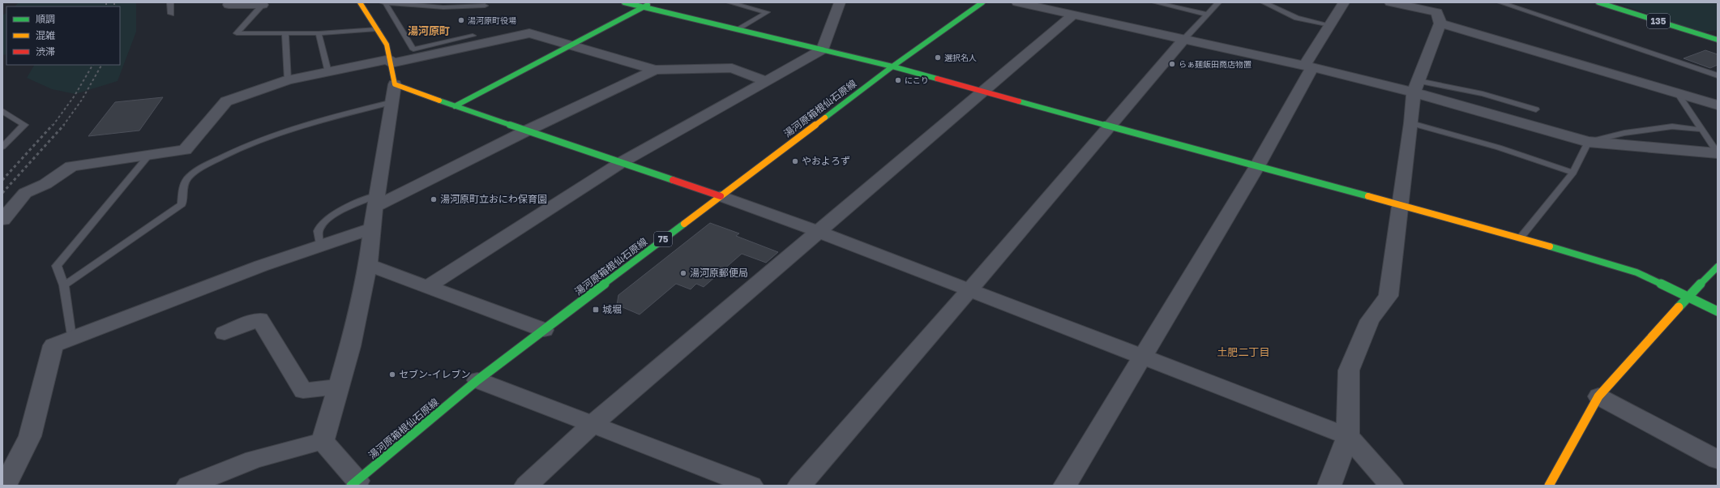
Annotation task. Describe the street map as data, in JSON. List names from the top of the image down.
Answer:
{
  "streets": {
    "main road": ["135", "湯河原箱根仙石原線", "75"]
  },
  "districts": ["湯河原町", "土肥二丁目"],
  "places": {
    "other": [
      "湯河原町役場",
      "選択名人",
      "らぁ麺飯田商店物置",
      "にこり",
      "やおよろず",
      "湯河原町立おにわ保育園",
      "湯河原郵便局",
      "セブン-イレブン"
    ],
    "transit": ["城堀"]
  },
  "legend": ["順調", "混雑", "渋滞"]
}
